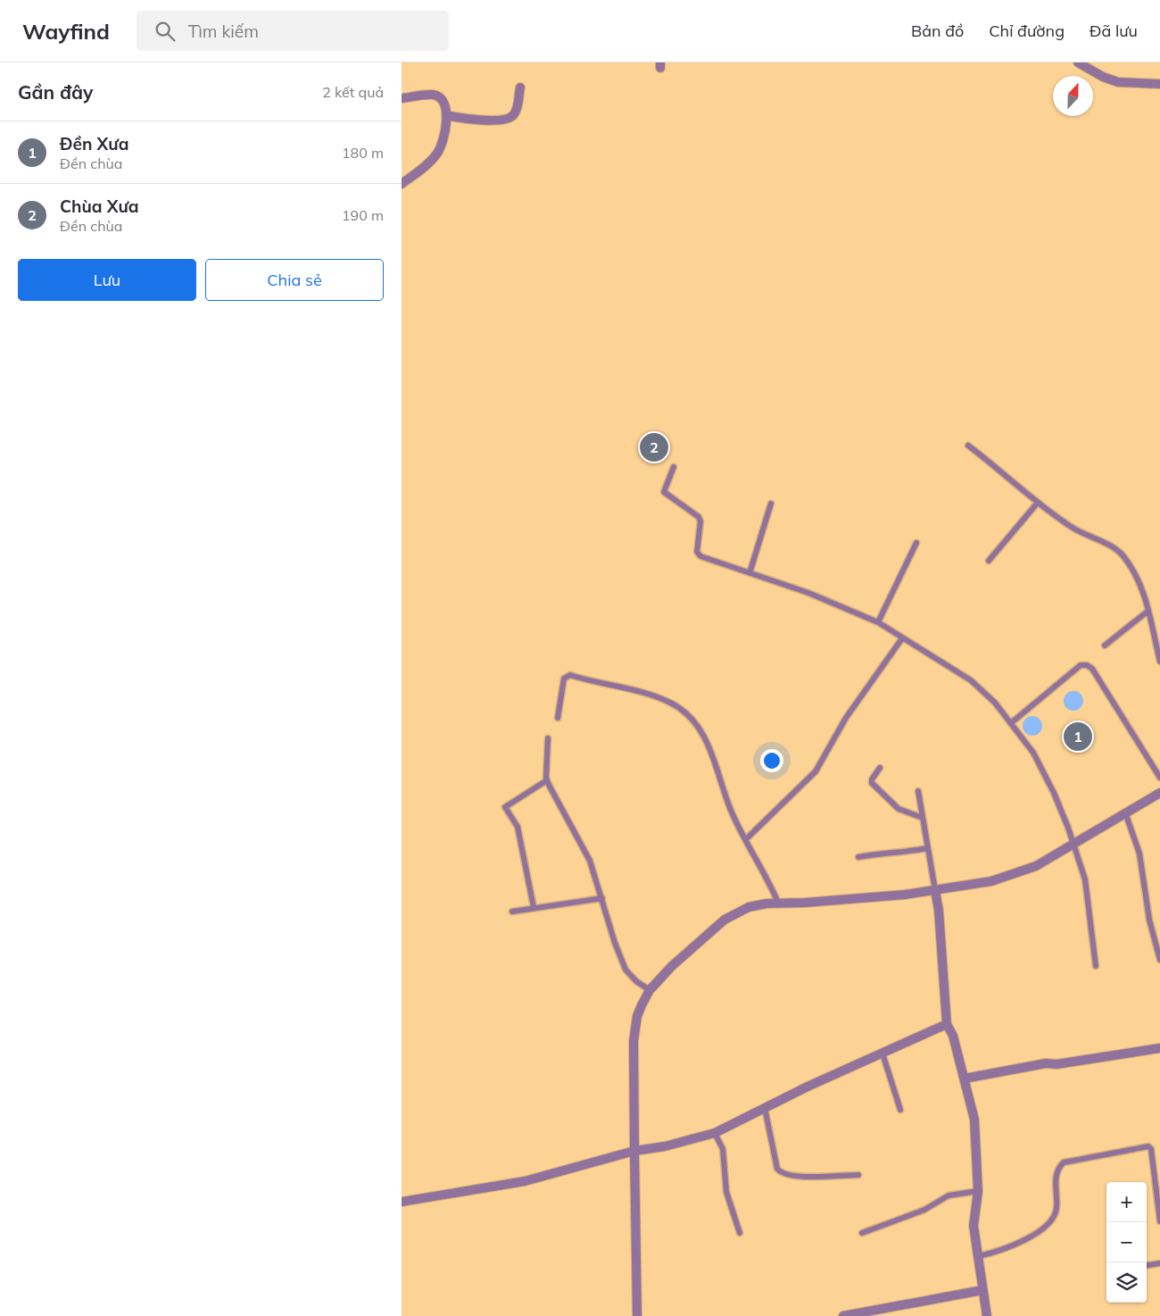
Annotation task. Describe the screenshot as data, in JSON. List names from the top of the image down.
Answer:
{
  "north": "top",
  "page": {
    "header": "Wayfind",
    "search": "Tìm kiếm",
    "nav": ["Bản đồ", "Chỉ đường", "Đã lưu"],
    "heading": ["Gần đây", "2 kết quả"],
    "list": [
      {
        "mark": "1",
        "name": "Đền Xưa",
        "note": "Đền chùa",
        "value": "180 m"
      },
      {
        "mark": "2",
        "name": "Chùa Xưa",
        "note": "Đền chùa",
        "value": "190 m"
      }
    ],
    "buttons": ["Lưu", "Chia sẻ"],
    "pins": ["2", "1"],
    "map_buttons": ["+", "−"]
  }
}
